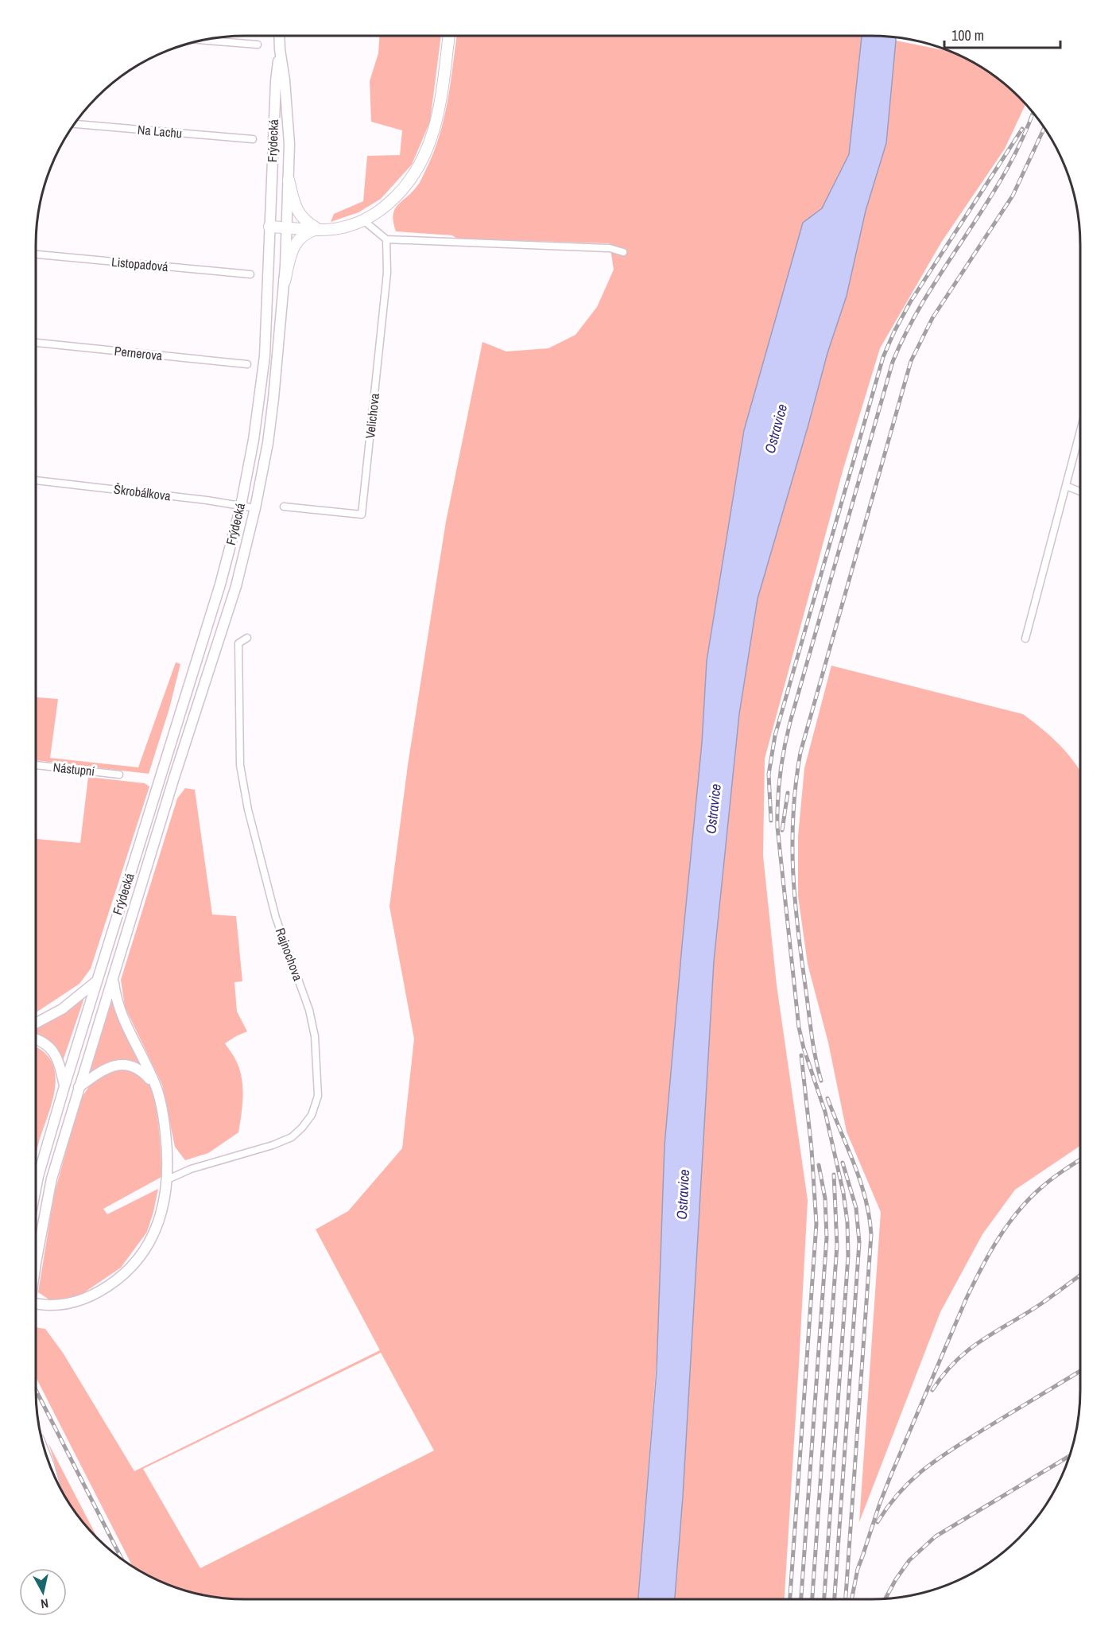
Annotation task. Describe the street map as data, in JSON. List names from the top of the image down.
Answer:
{
  "streets": {
    "main road": ["Frýdecká"],
    "street": [
      "Na Lachu",
      "Listopadová",
      "Pernerova",
      "Velichova",
      "Škrobálkova",
      "Nástupní",
      "Rajnochova"
    ]
  },
  "crossings": [
    ["Frýdecká", "Škrobálkova"]
  ],
  "water": ["Ostravice"],
  "scale_bar": "100 m",
  "north": "bottom"
}
